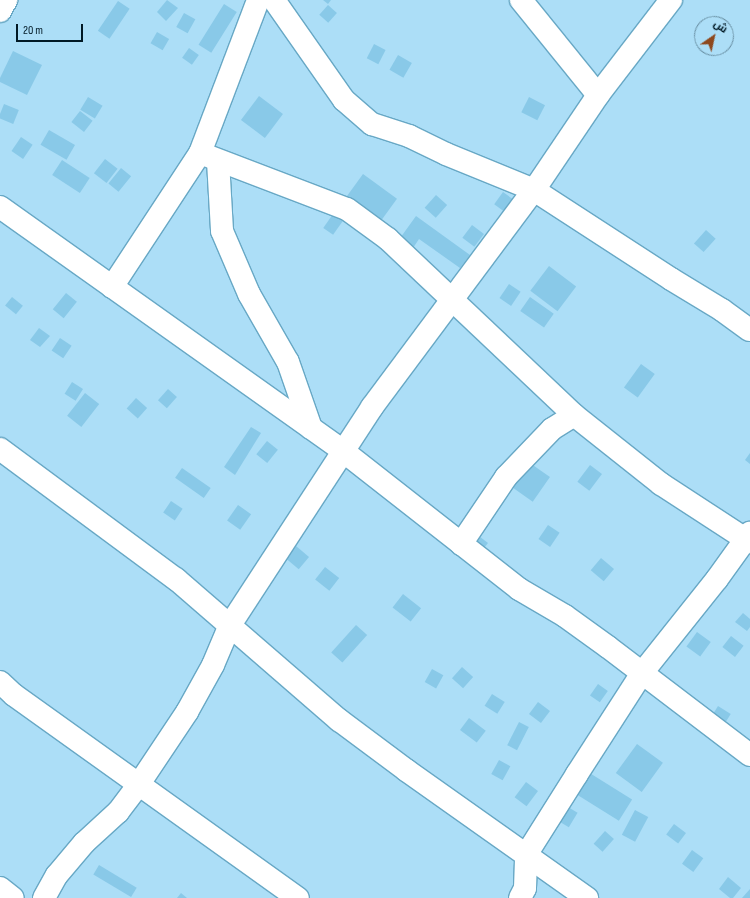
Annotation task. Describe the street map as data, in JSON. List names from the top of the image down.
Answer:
{
  "scale_bar": "20 m",
  "north": "top right"
}
